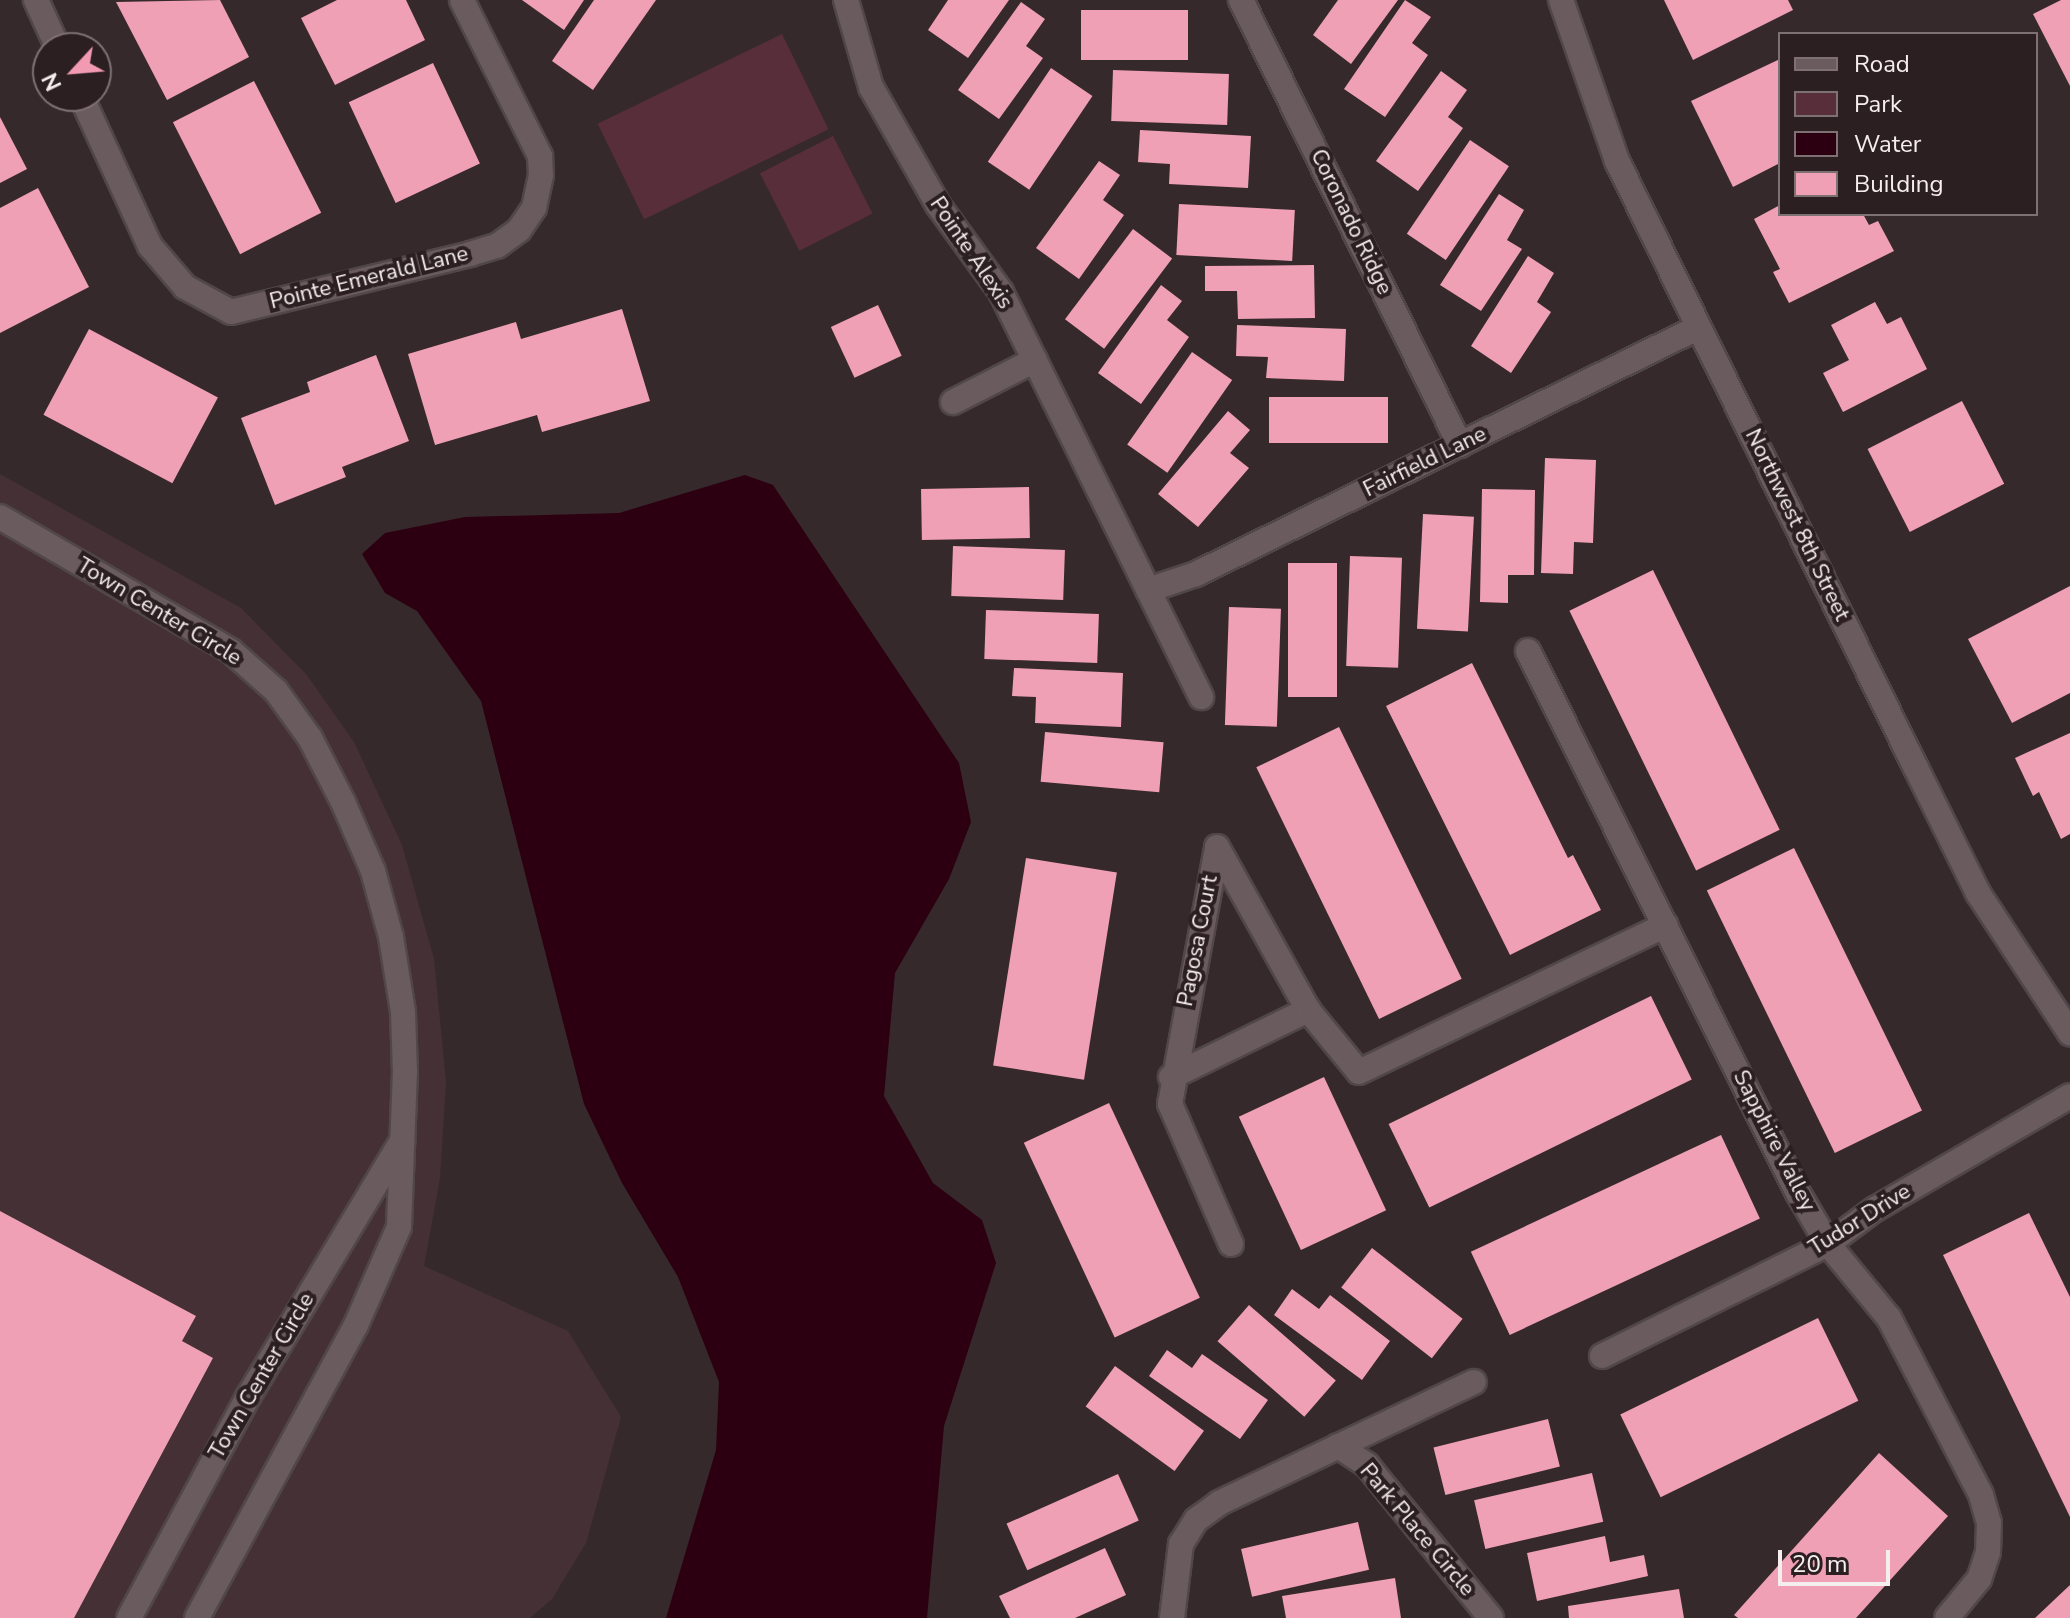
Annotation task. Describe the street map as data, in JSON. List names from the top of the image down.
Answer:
{
  "streets": {
    "street": [
      "Coronado Ridge",
      "Pointe Alexis",
      "Pointe Emerald Lane",
      "Fairfield Lane",
      "Northwest 8th Street",
      "Town Center Circle",
      "Pagosa Court",
      "Sapphire Valley",
      "Tudor Drive",
      "Park Place Circle"
    ]
  },
  "crossings": [
    ["Coronado Ridge", "Fairfield Lane"],
    ["Pointe Alexis", "Fairfield Lane"],
    ["Fairfield Lane", "Northwest 8th Street"],
    ["Pagosa Court", "Sapphire Valley"],
    ["Sapphire Valley", "Tudor Drive"]
  ],
  "legend": [
    "Road",
    "Park",
    "Water",
    "Building"
  ],
  "scale_bar": "20 m",
  "north": "bottom left"
}
